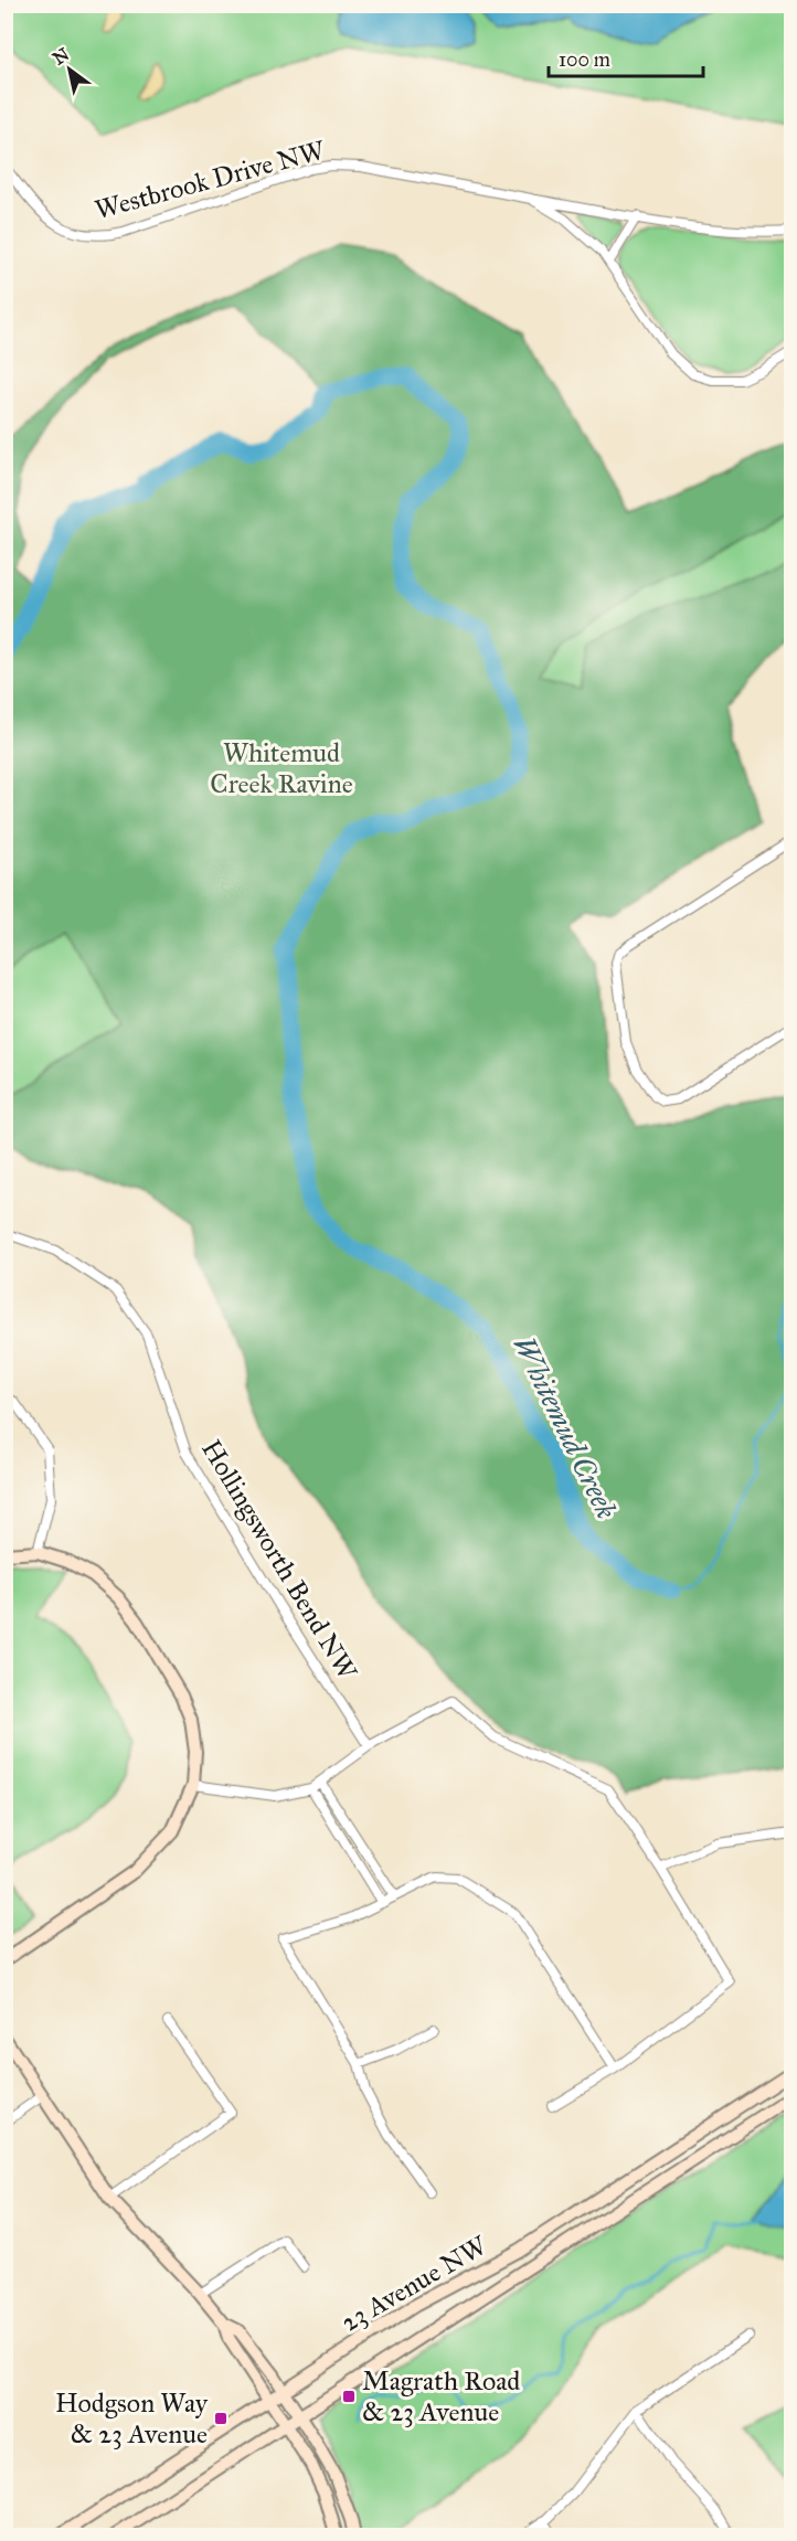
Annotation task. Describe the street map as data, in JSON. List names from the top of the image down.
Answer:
{
  "streets": {
    "main road": ["23 Avenue NW"],
    "street": ["Westbrook Drive NW", "Hollingsworth Bend NW"]
  },
  "water": ["Whitemud Creek"],
  "parks": ["Whitemud Creek Ravine"],
  "places": {
    "transit": ["Magrath Road & 23 Avenue", "Hodgson Way & 23 Avenue"]
  },
  "scale_bar": "100 m",
  "north": "top left"
}
